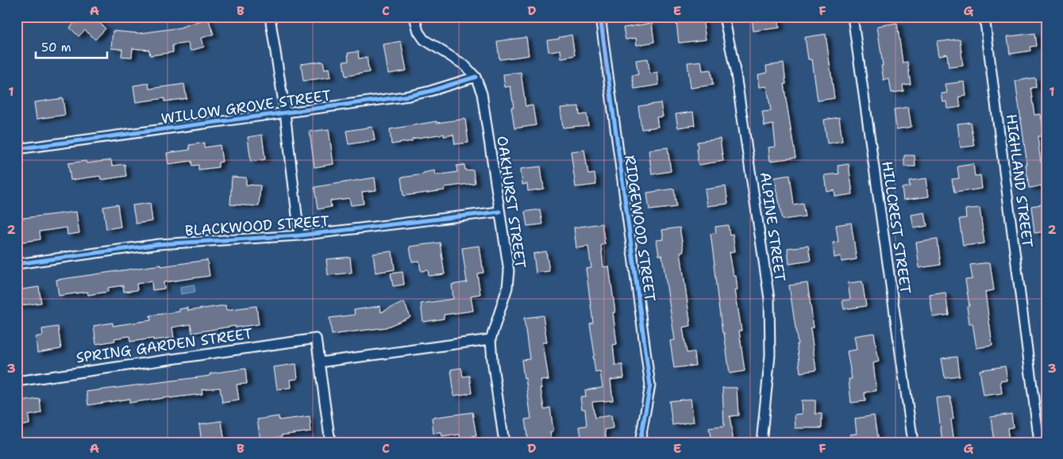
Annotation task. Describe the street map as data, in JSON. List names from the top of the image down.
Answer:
{
  "streets": {
    "street": [
      "WILLOW GROVE STREET",
      "HIGHLAND STREET",
      "OAKHURST STREET",
      "BLACKWOOD STREET",
      "ALPINE STREET",
      "HILLCREST STREET",
      "RIDGEWOOD STREET",
      "SPRING GARDEN STREET"
    ]
  },
  "crossings": [
    ["WILLOW GROVE STREET", "OAKHURST STREET"],
    ["OAKHURST STREET", "BLACKWOOD STREET"]
  ],
  "scale_bar": "50 m",
  "grid": {
    "columns": [
      "A",
      "B",
      "C",
      "D",
      "E",
      "F",
      "G"
    ],
    "rows": ["1", "2", "3"]
  }
}
